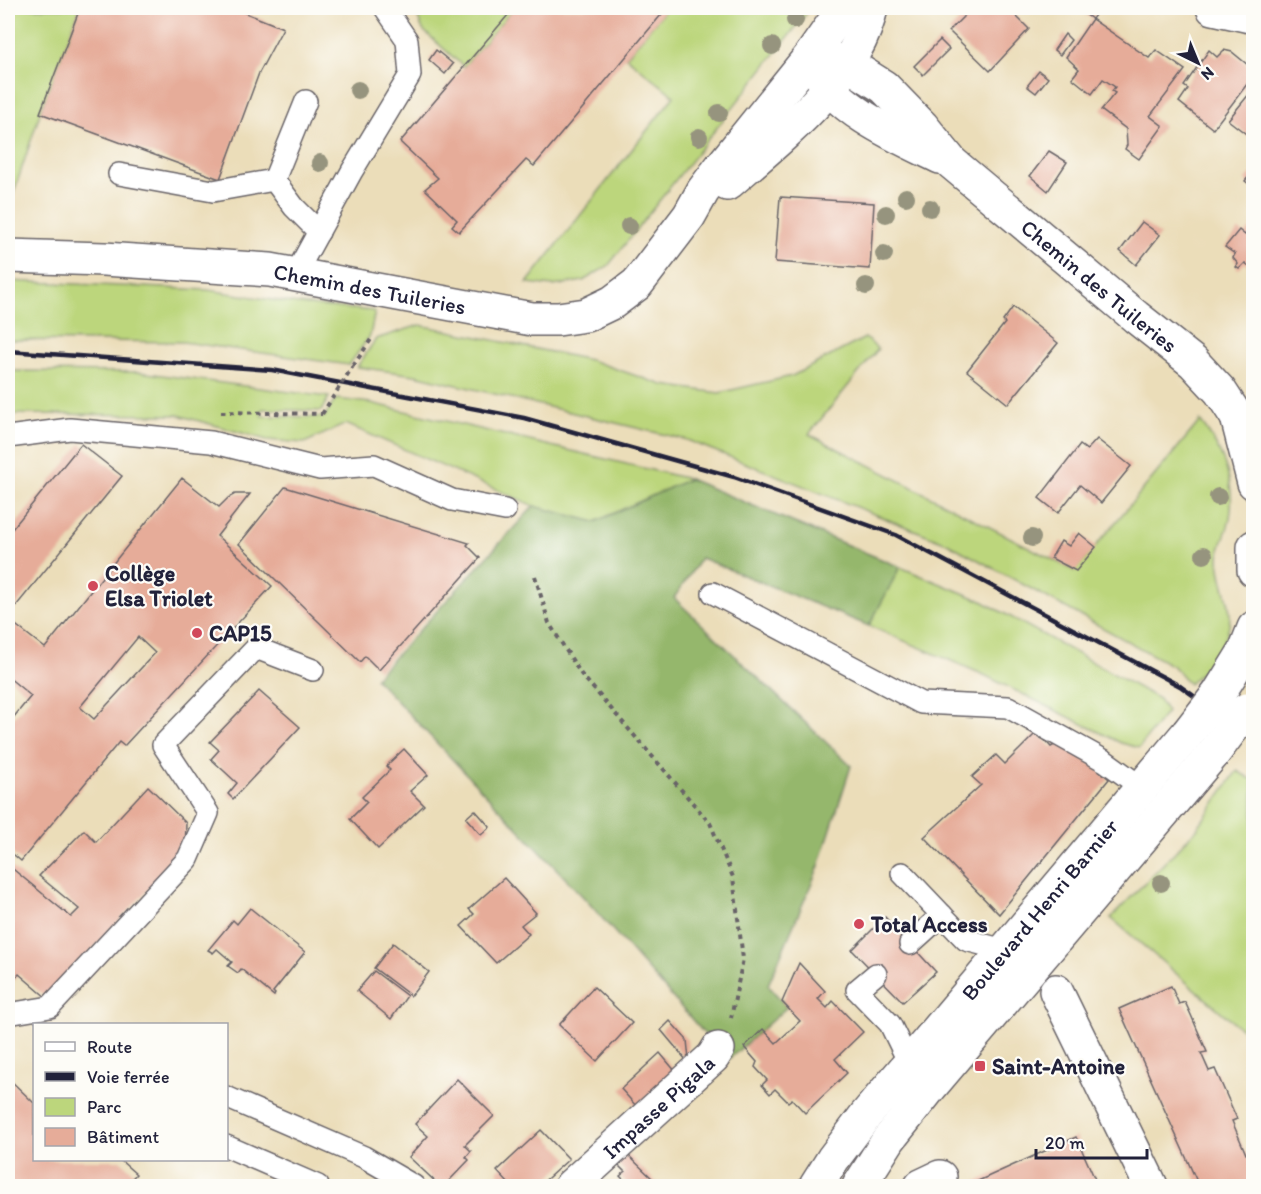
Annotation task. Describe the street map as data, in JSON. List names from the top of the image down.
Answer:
{
  "streets": {
    "street": ["Chemin des Tuileries", "Boulevard Henri Barnier", "Impasse Pigala"]
  },
  "places": {
    "other": ["Collège Elsa Triolet", "CAP15", "Total Access"],
    "transit": ["Saint-Antoine"]
  },
  "legend": [
    "Route",
    "Voie ferrée",
    "Parc",
    "Bâtiment"
  ],
  "scale_bar": "20 m",
  "north": "bottom right"
}
